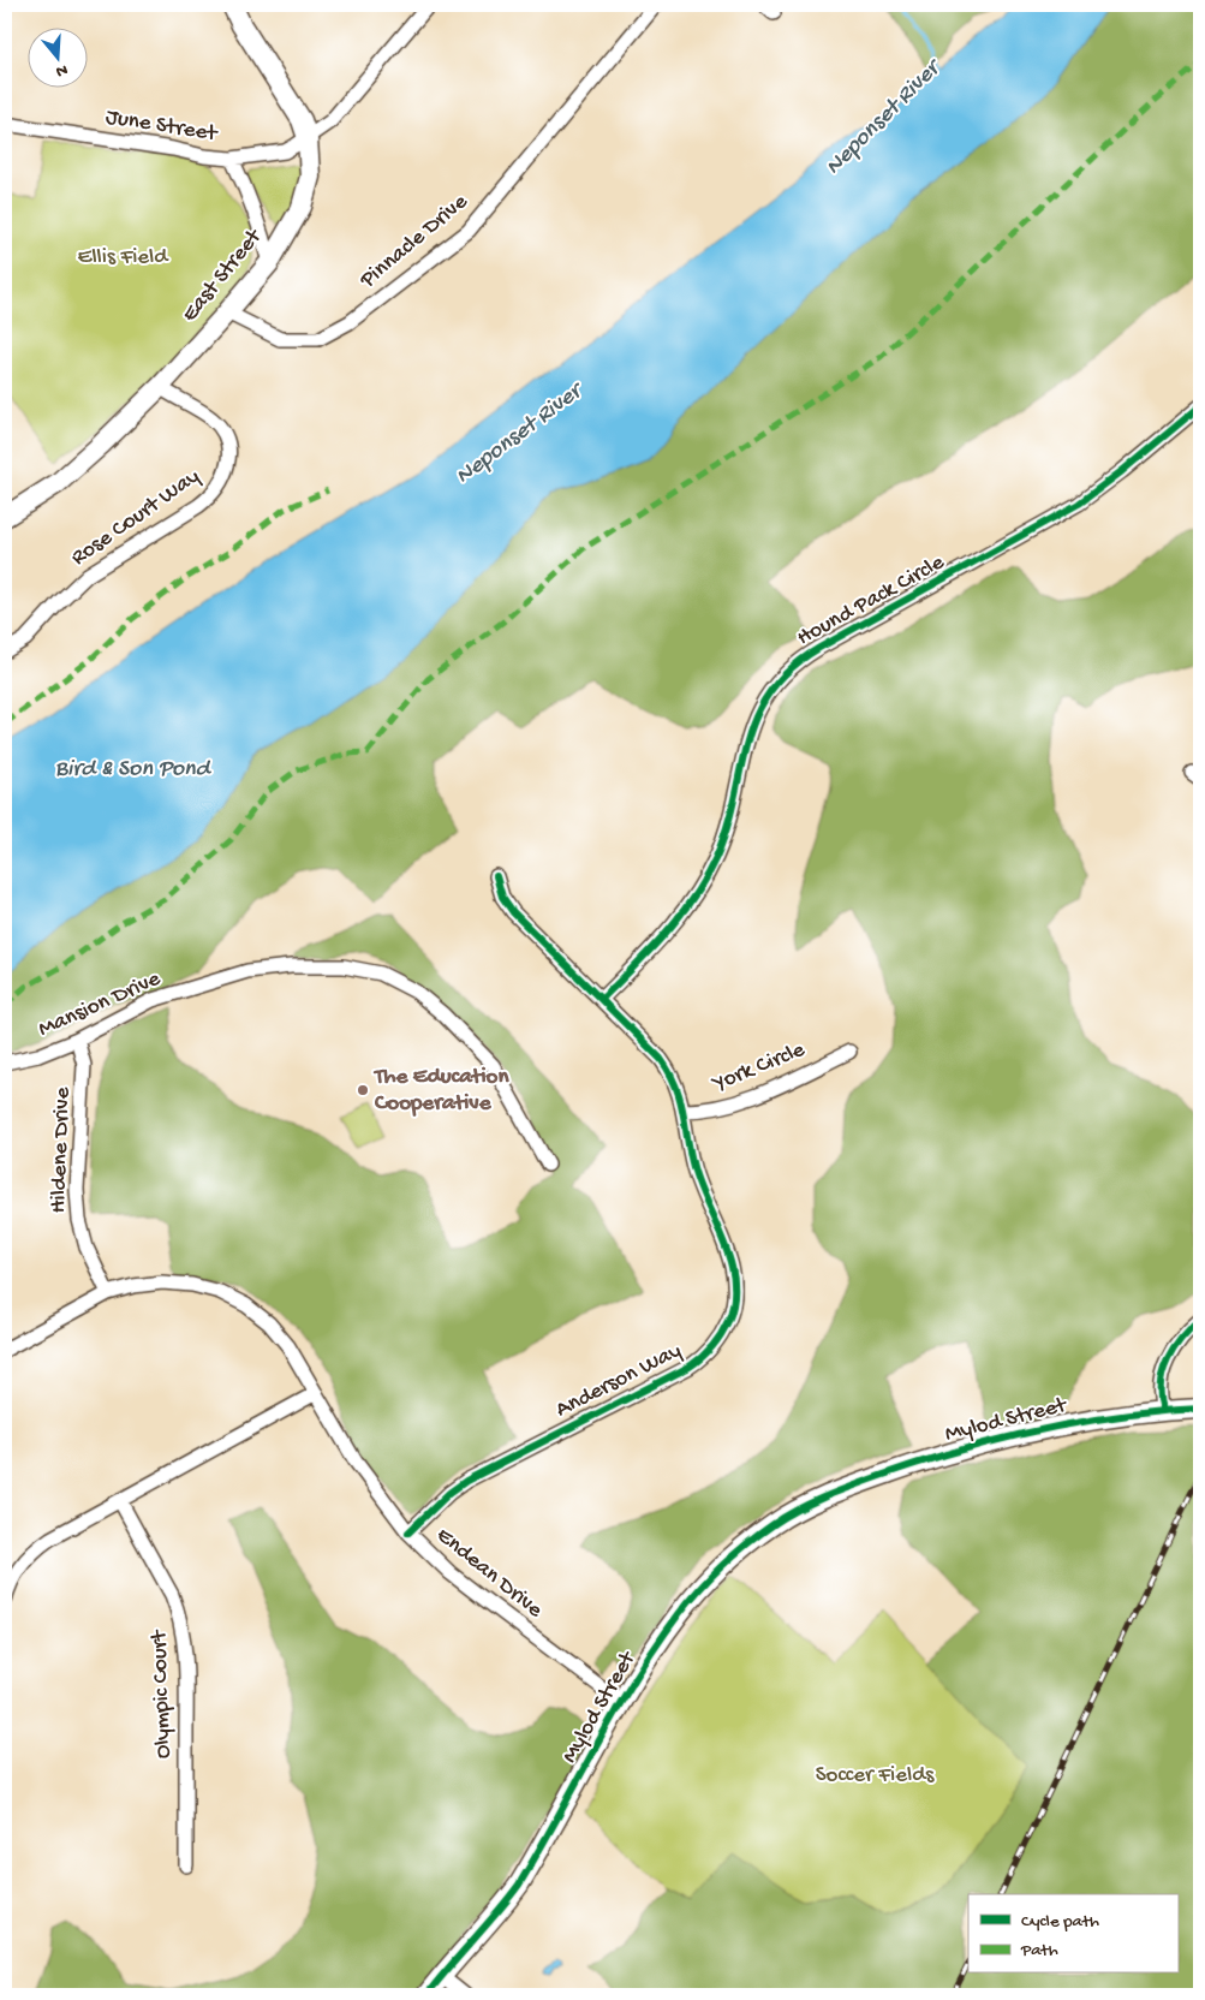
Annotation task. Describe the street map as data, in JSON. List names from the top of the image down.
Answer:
{
  "streets": {
    "street": [
      "June Street",
      "Pinnacle Drive",
      "East Street",
      "Rose Court Way",
      "Hound Pack Circle",
      "Mansion Drive",
      "York Circle",
      "Hildene Drive",
      "Anderson Way",
      "Mylod Street",
      "Endean Drive",
      "Olympic Court"
    ]
  },
  "crossings": [
    ["June Street", "East Street"],
    ["Pinnacle Drive", "East Street"],
    ["East Street", "Rose Court Way"],
    ["Hound Pack Circle", "Anderson Way"],
    ["Mansion Drive", "Hildene Drive"],
    ["York Circle", "Anderson Way"],
    ["Hildene Drive", "Endean Drive"],
    ["Anderson Way", "Endean Drive"],
    ["Mylod Street", "Endean Drive"]
  ],
  "water": ["Neponset River", "Bird & Son Pond"],
  "parks": ["Ellis Field", "Soccer Fields"],
  "places": ["The Education Cooperative"],
  "legend": ["Cycle path", "Path"],
  "north": "bottom"
}
